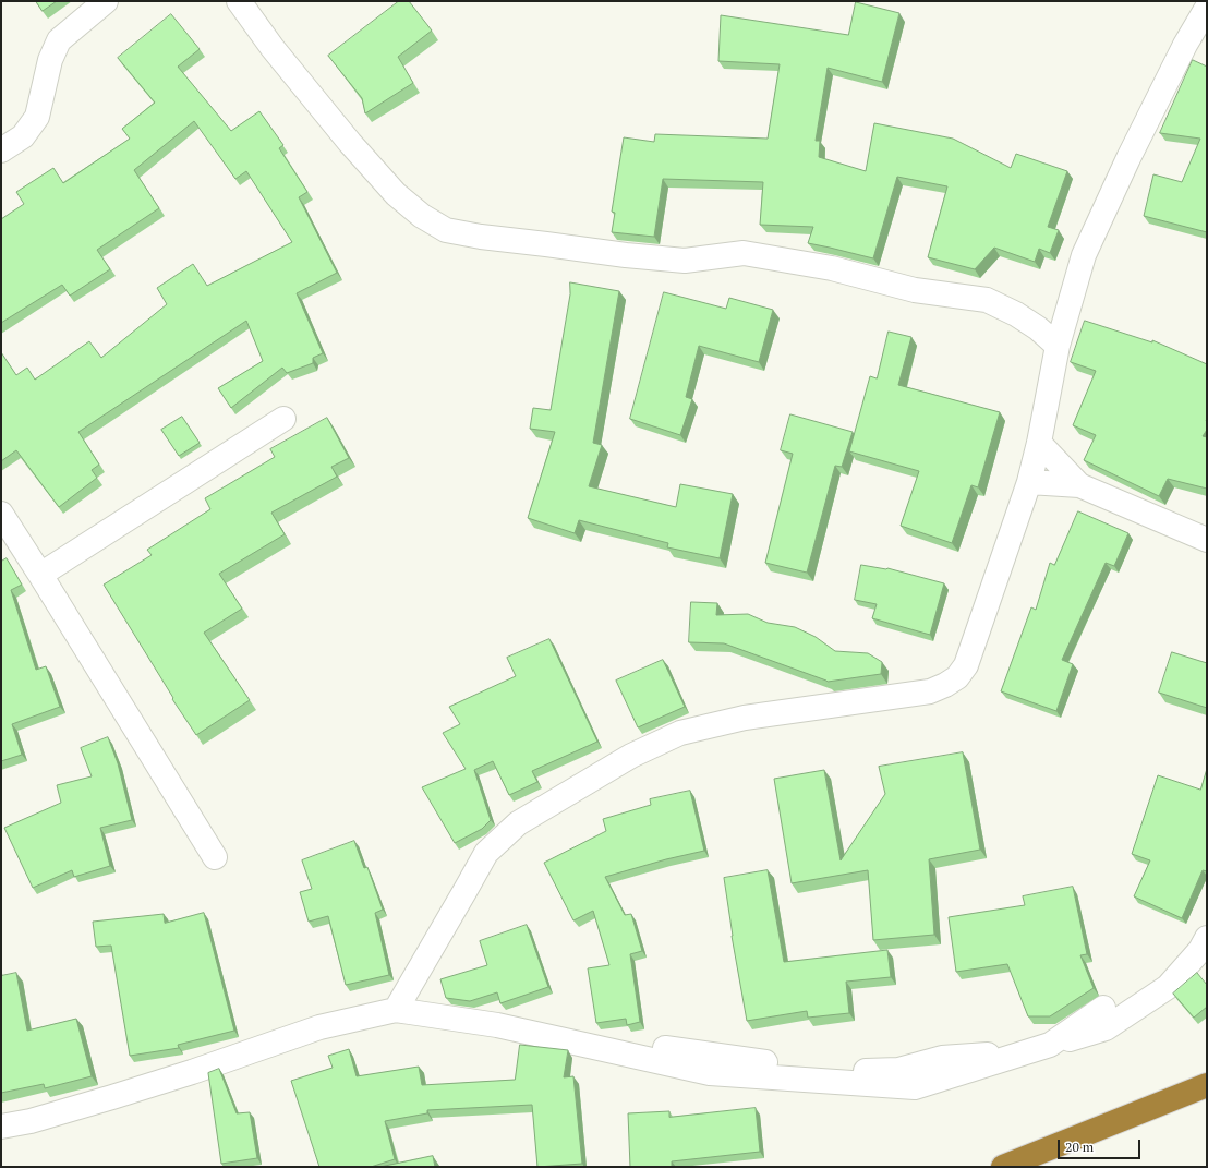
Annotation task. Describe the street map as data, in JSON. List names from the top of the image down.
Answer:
{
  "scale_bar": "20 m"
}
